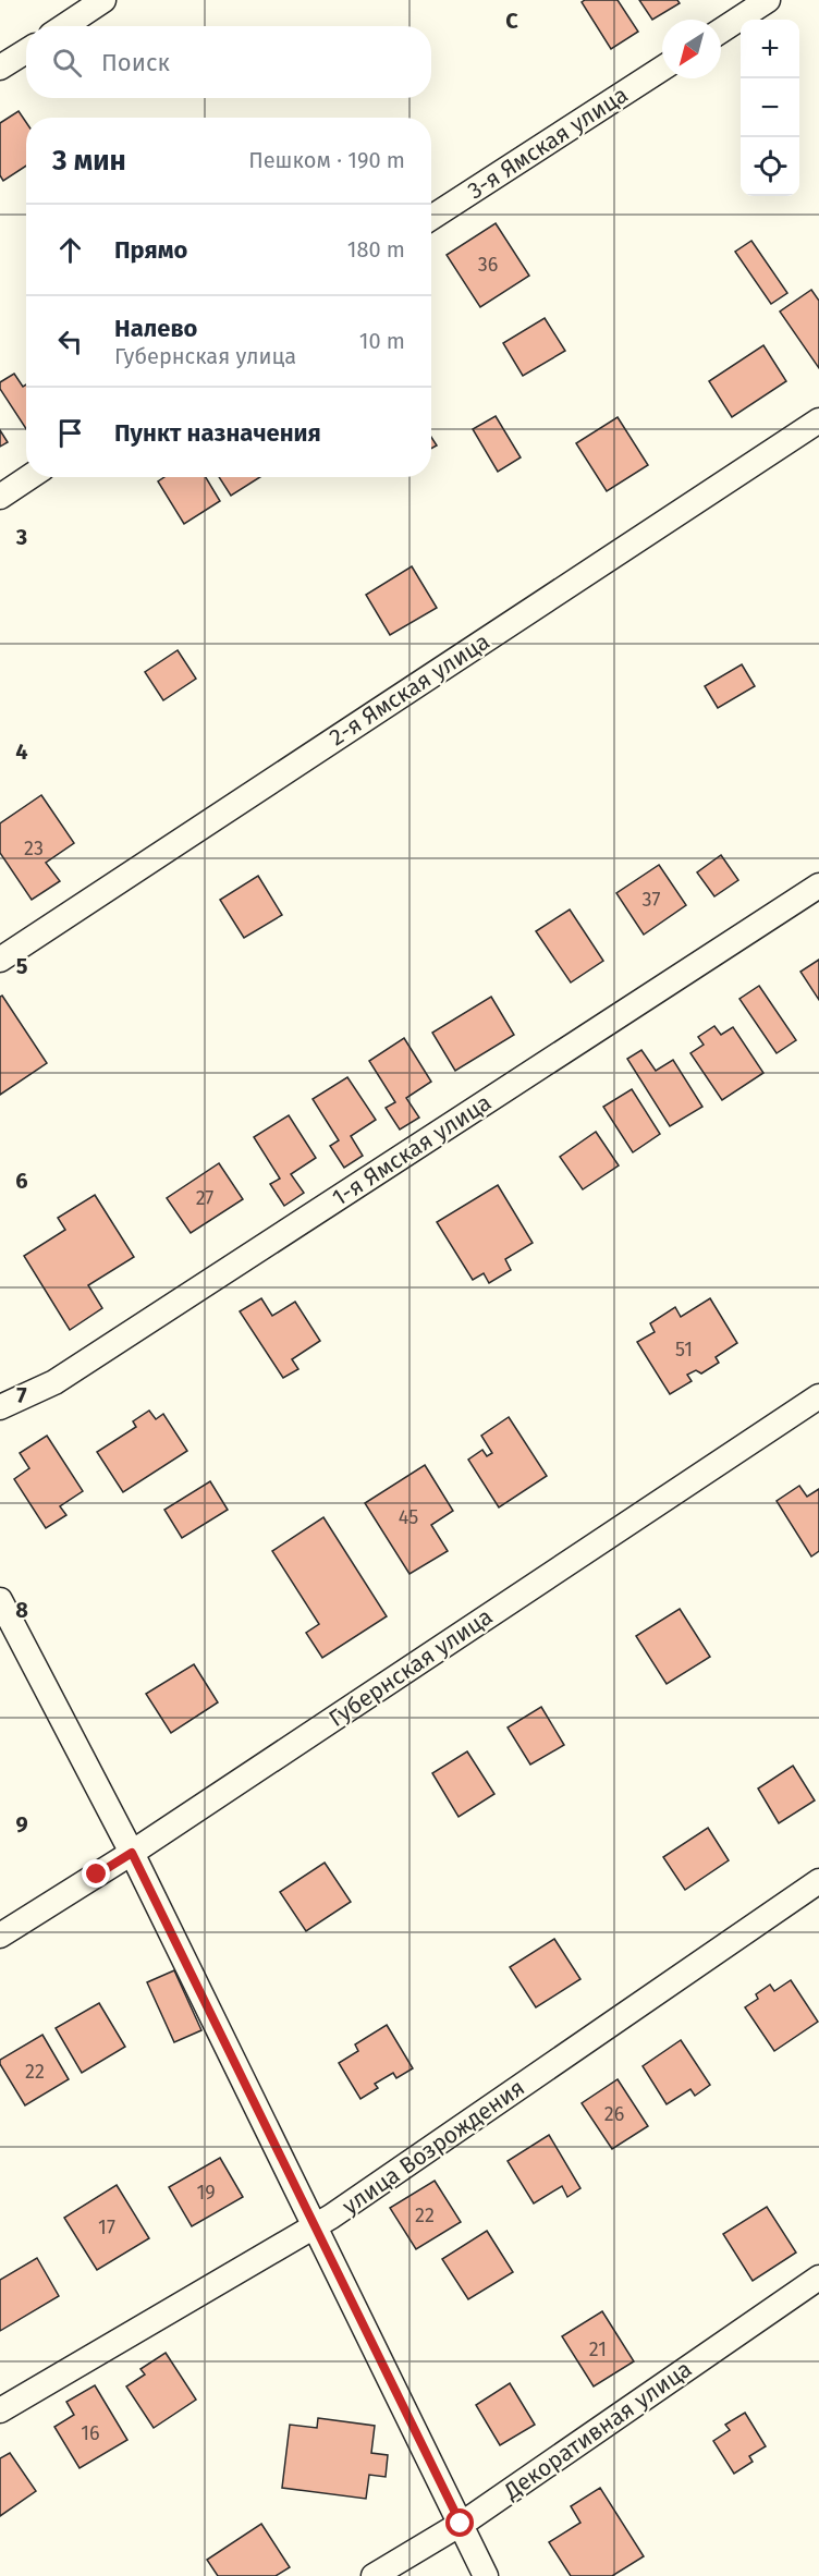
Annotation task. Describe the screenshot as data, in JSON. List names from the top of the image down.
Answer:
{
  "streets": {
    "street": [
      "3-я Ямская улица",
      "2-я Ямская улица",
      "1-я Ямская улица",
      "Губернская улица",
      "улица Возрождения",
      "Декоративная улица"
    ]
  },
  "house_numbers": [
    "36",
    "23",
    "37",
    "27",
    "51",
    "45",
    "22",
    "26",
    "19",
    "22",
    "17",
    "21",
    "16"
  ],
  "north": "bottom left",
  "page": {
    "map_buttons": ["+", "−"],
    "search": "Поиск",
    "heading": ["3 мин", "Пешком · 190 m"],
    "list": [
      ["Прямо", "180 m"],
      ["Налево", "Губернская улица", "10 m"],
      "Пункт назначения"
    ]
  },
  "grid": {
    "columns": ["C"],
    "rows": [
      "3",
      "4",
      "5",
      "6",
      "7",
      "8",
      "9"
    ]
  }
}
